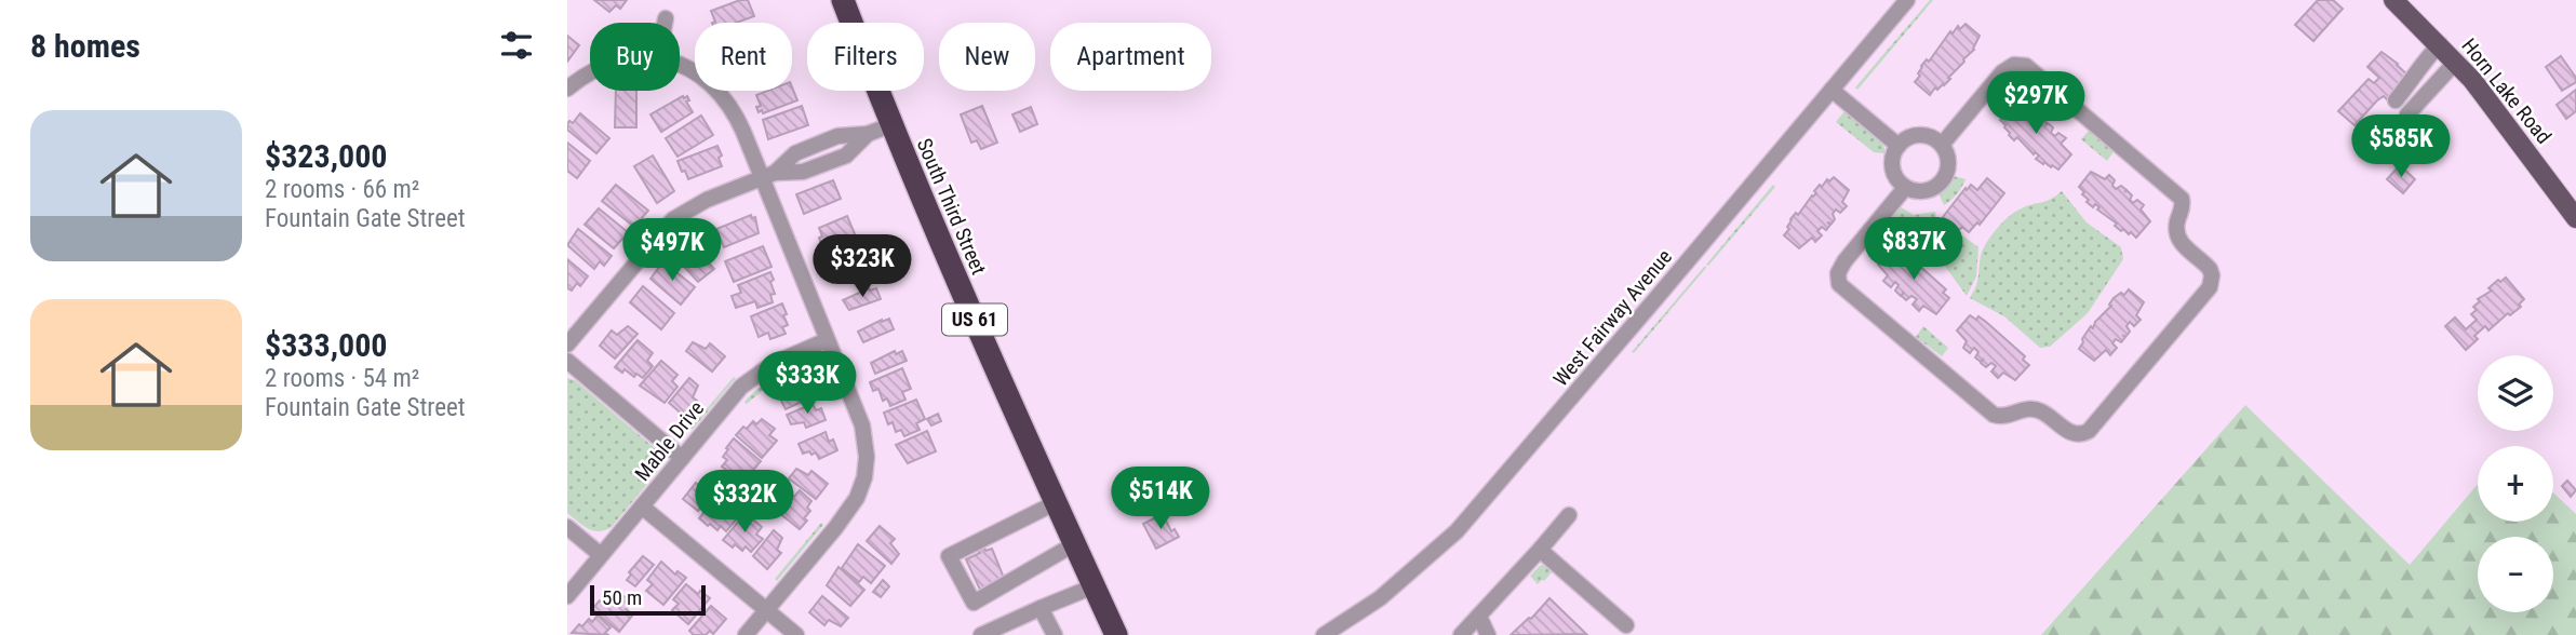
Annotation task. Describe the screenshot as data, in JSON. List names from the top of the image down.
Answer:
{
  "streets": {
    "highway": ["South Third Street", "US 61"],
    "main road": ["Horn Lake Road"],
    "street": ["West Fairway Avenue", "Mable Drive"]
  },
  "scale_bar": "50 m",
  "page": {
    "heading": "8 homes",
    "chip": [
      "Buy",
      "Rent",
      "Filters",
      "New",
      "Apartment"
    ],
    "price": [
      "$297K",
      "$585K",
      "$837K",
      "$497K",
      "$323K",
      "$333K",
      "$514K",
      "$332K"
    ],
    "list": [
      {
        "name": "$323,000",
        "note": "2 rooms · 66 m² · Fountain Gate Street"
      },
      {
        "name": "$333,000",
        "note": "2 rooms · 54 m² · Fountain Gate Street"
      }
    ],
    "map_buttons": ["+", "−"],
    "scale": "50 m"
  }
}
